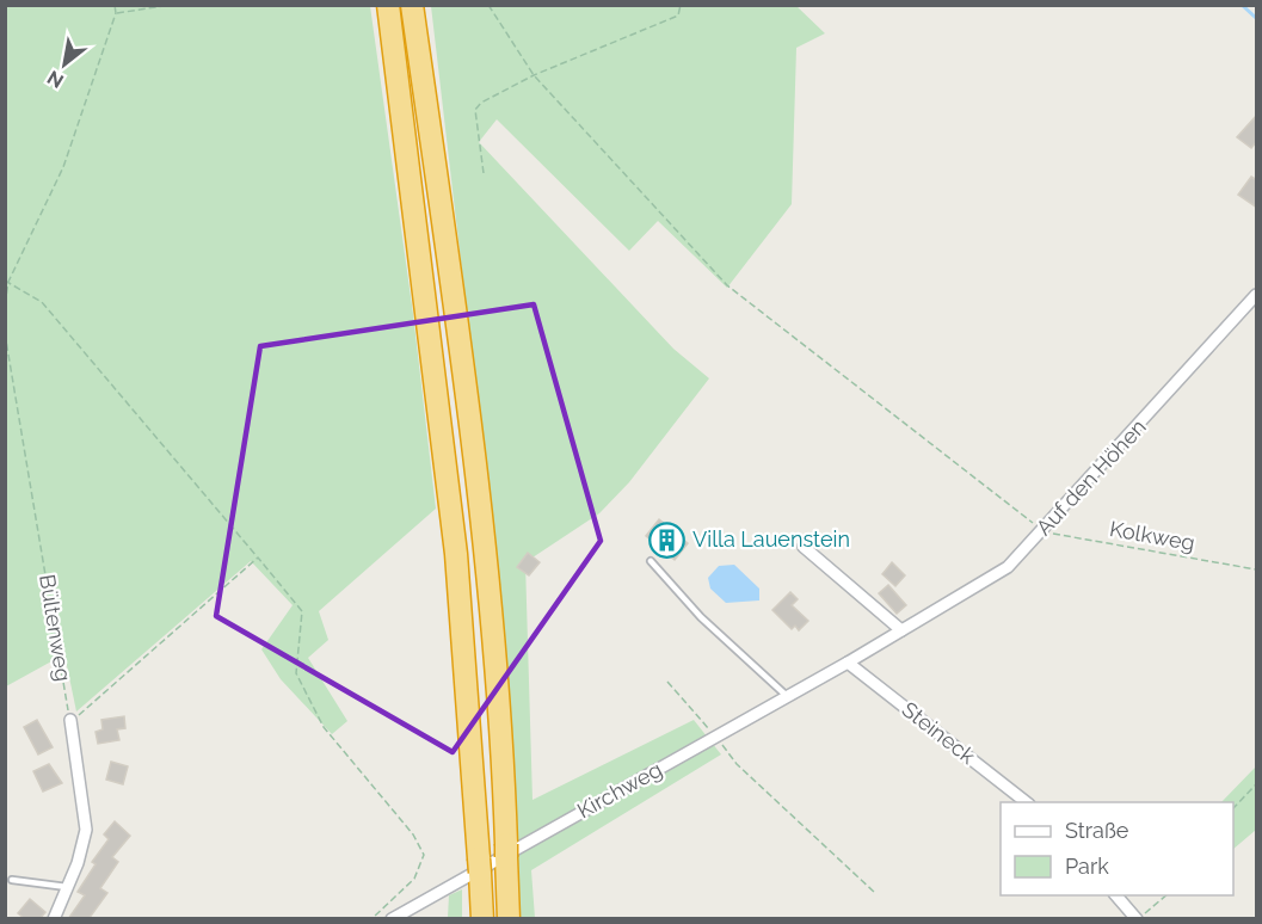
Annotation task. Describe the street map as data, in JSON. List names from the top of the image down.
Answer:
{
  "streets": {
    "street": ["Auf den Höhen", "Steineck", "Kirchweg"],
    "path": ["Kolkweg", "Bültenweg"]
  },
  "crossings": [
    ["Auf den Höhen", "Kolkweg"],
    ["Auf den Höhen", "Steineck"],
    ["Auf den Höhen", "Kirchweg"],
    ["Steineck", "Kirchweg"]
  ],
  "places": {
    "building": ["Villa Lauenstein"]
  },
  "legend": ["Straße", "Park"],
  "north": "bottom left"
}
